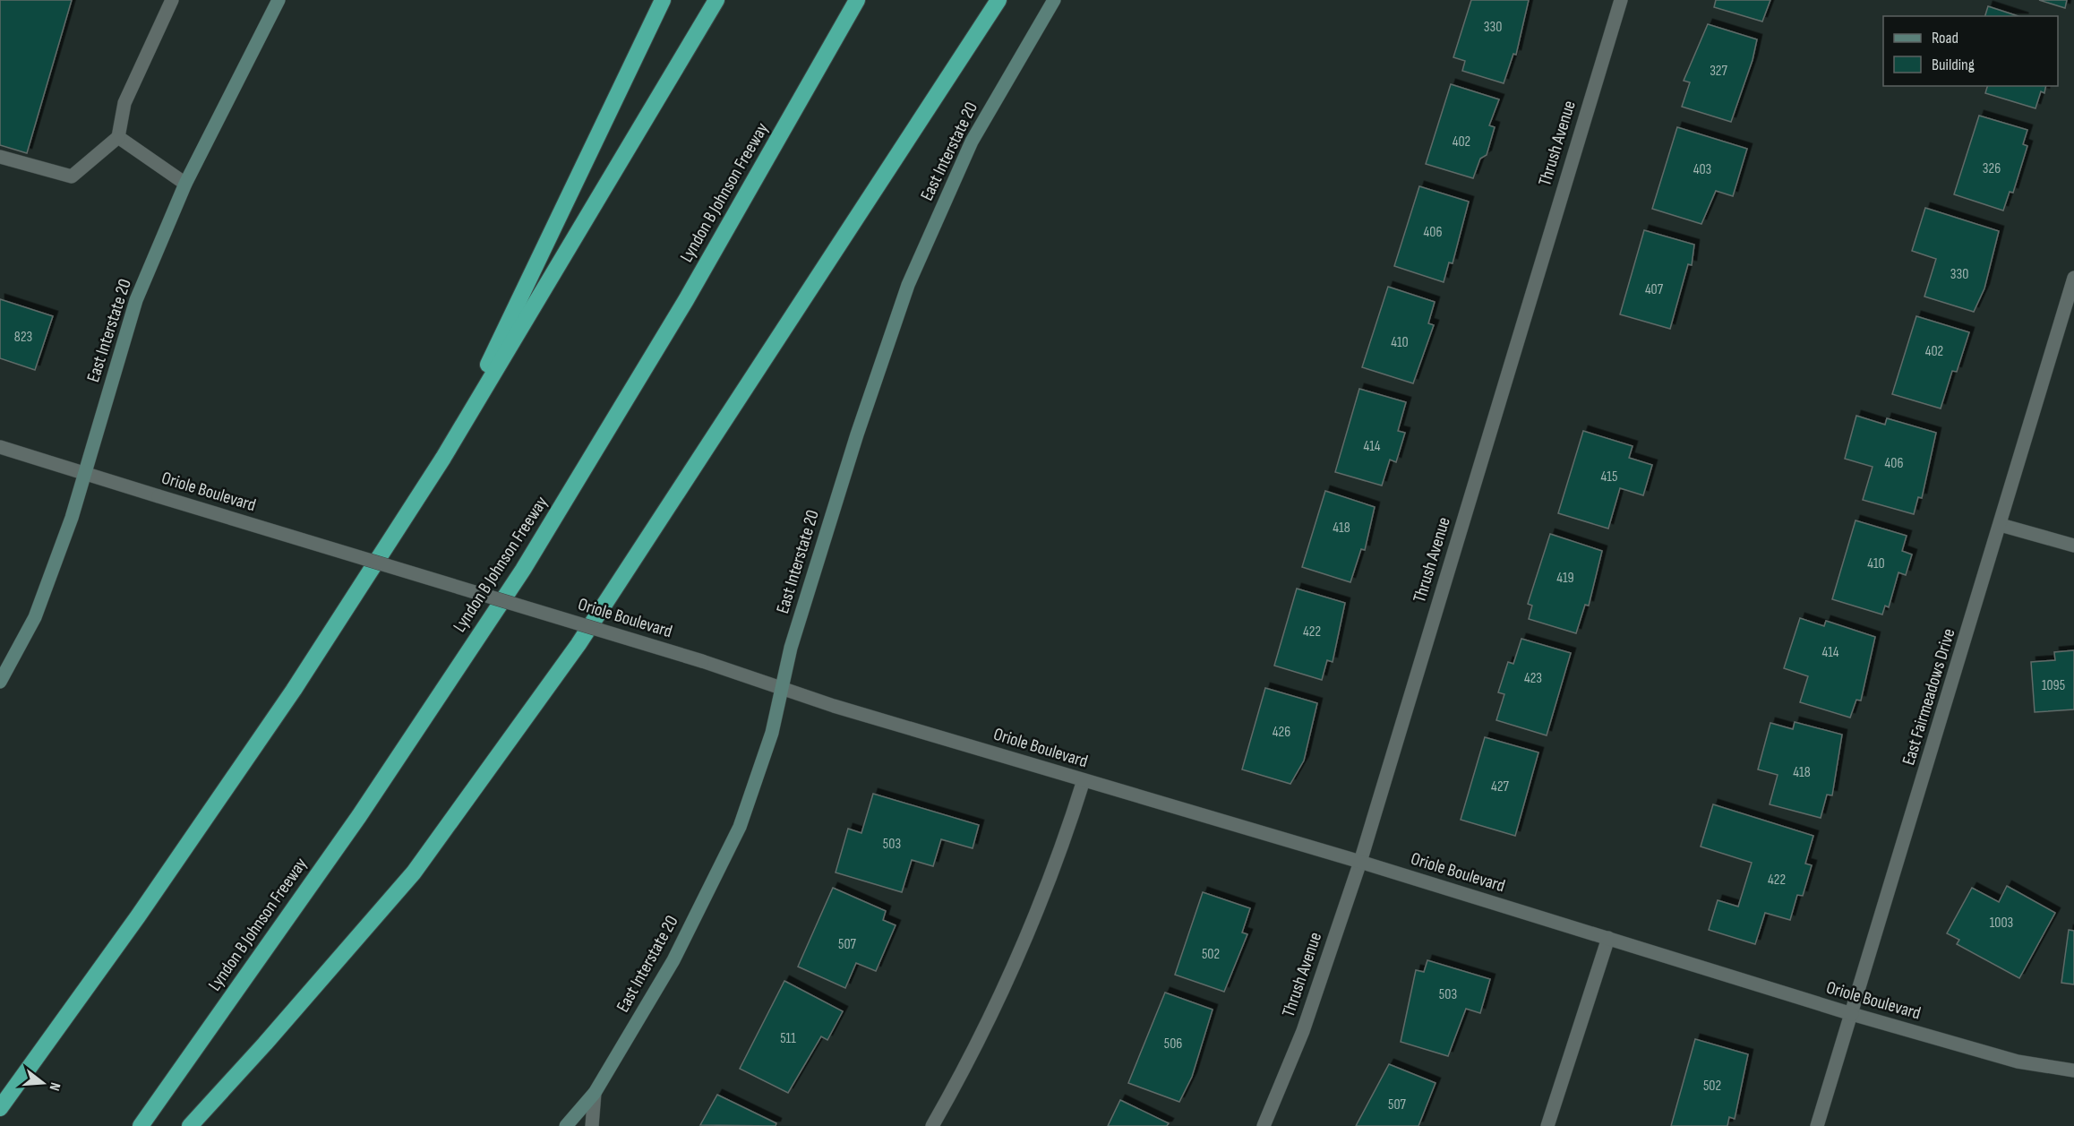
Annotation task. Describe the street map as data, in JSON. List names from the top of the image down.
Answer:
{
  "streets": {
    "highway": ["Lyndon B Johnson Freeway"],
    "main road": ["East Interstate 20"],
    "street": ["Thrush Avenue", "Oriole Boulevard", "East Fairmeadows Drive"]
  },
  "crossings": [
    ["Thrush Avenue", "Oriole Boulevard"],
    ["East Interstate 20", "Oriole Boulevard"],
    ["Oriole Boulevard", "East Fairmeadows Drive"]
  ],
  "house_numbers": [
    "330",
    "327",
    "402",
    "326",
    "403",
    "406",
    "330",
    "407",
    "823",
    "410",
    "402",
    "414",
    "406",
    "415",
    "418",
    "410",
    "419",
    "422",
    "414",
    "423",
    "1095",
    "426",
    "418",
    "427",
    "503",
    "422",
    "1003",
    "507",
    "502",
    "503",
    "511",
    "506",
    "502",
    "507"
  ],
  "legend": ["Road", "Building"],
  "north": "right"
}
